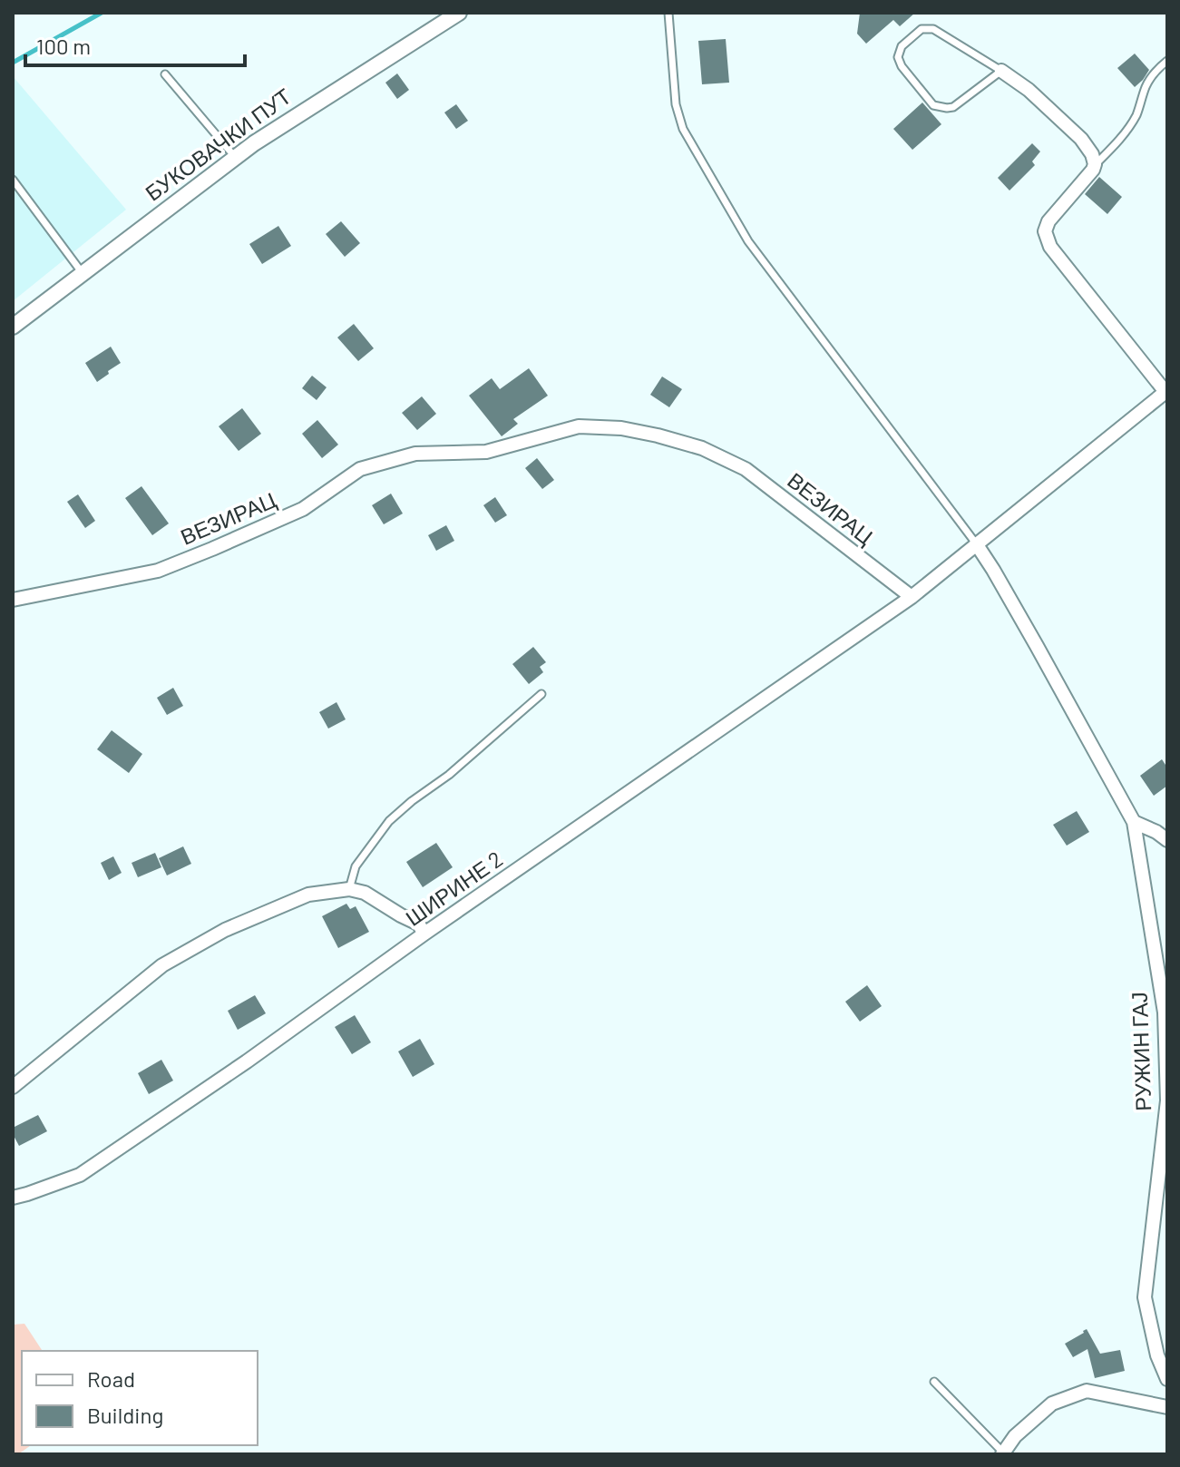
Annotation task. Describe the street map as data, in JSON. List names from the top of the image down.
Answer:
{
  "streets": {
    "street": [
      "БУКОВАЧКИ ПУТ",
      "ВЕЗИРАЦ",
      "ШИРИНЕ 2",
      "РУЖИН ГАЈ"
    ]
  },
  "crossings": [
    ["ВЕЗИРАЦ", "ШИРИНЕ 2"]
  ],
  "legend": ["Road", "Building"],
  "scale_bar": "100 m"
}
